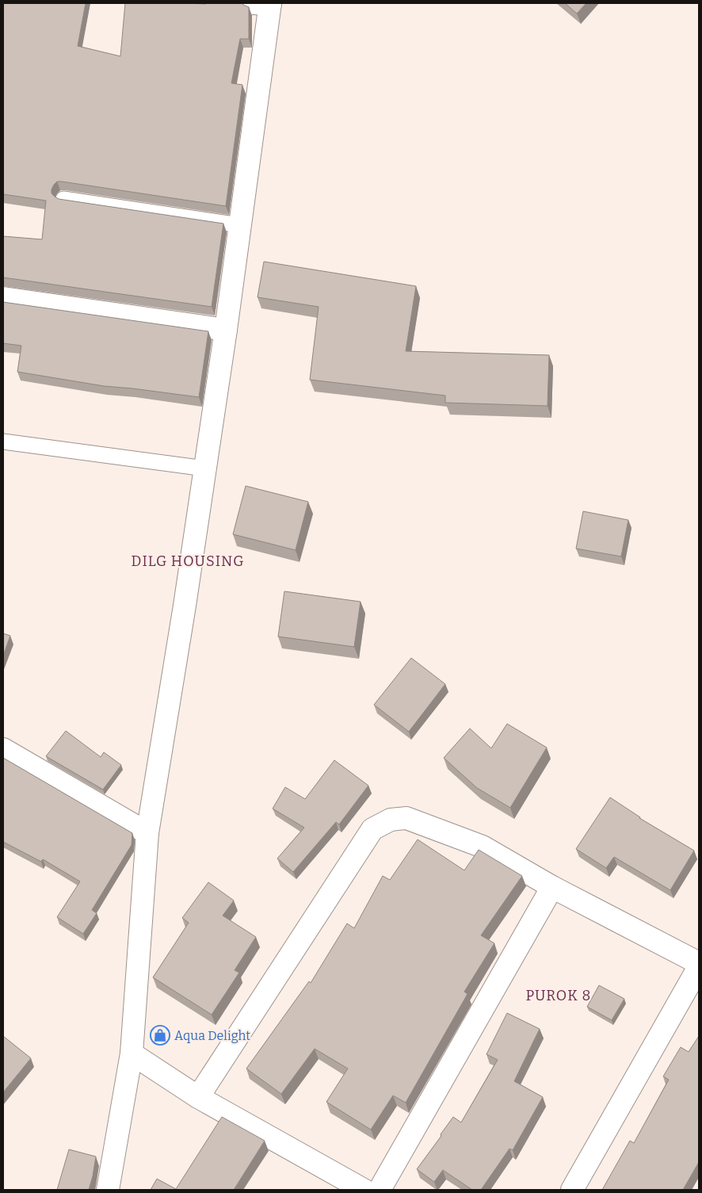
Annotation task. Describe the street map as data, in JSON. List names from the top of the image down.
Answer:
{
  "districts": ["DILG HOUSING", "PUROK 8"],
  "places": {
    "shop": ["Aqua Delight"]
  }
}
